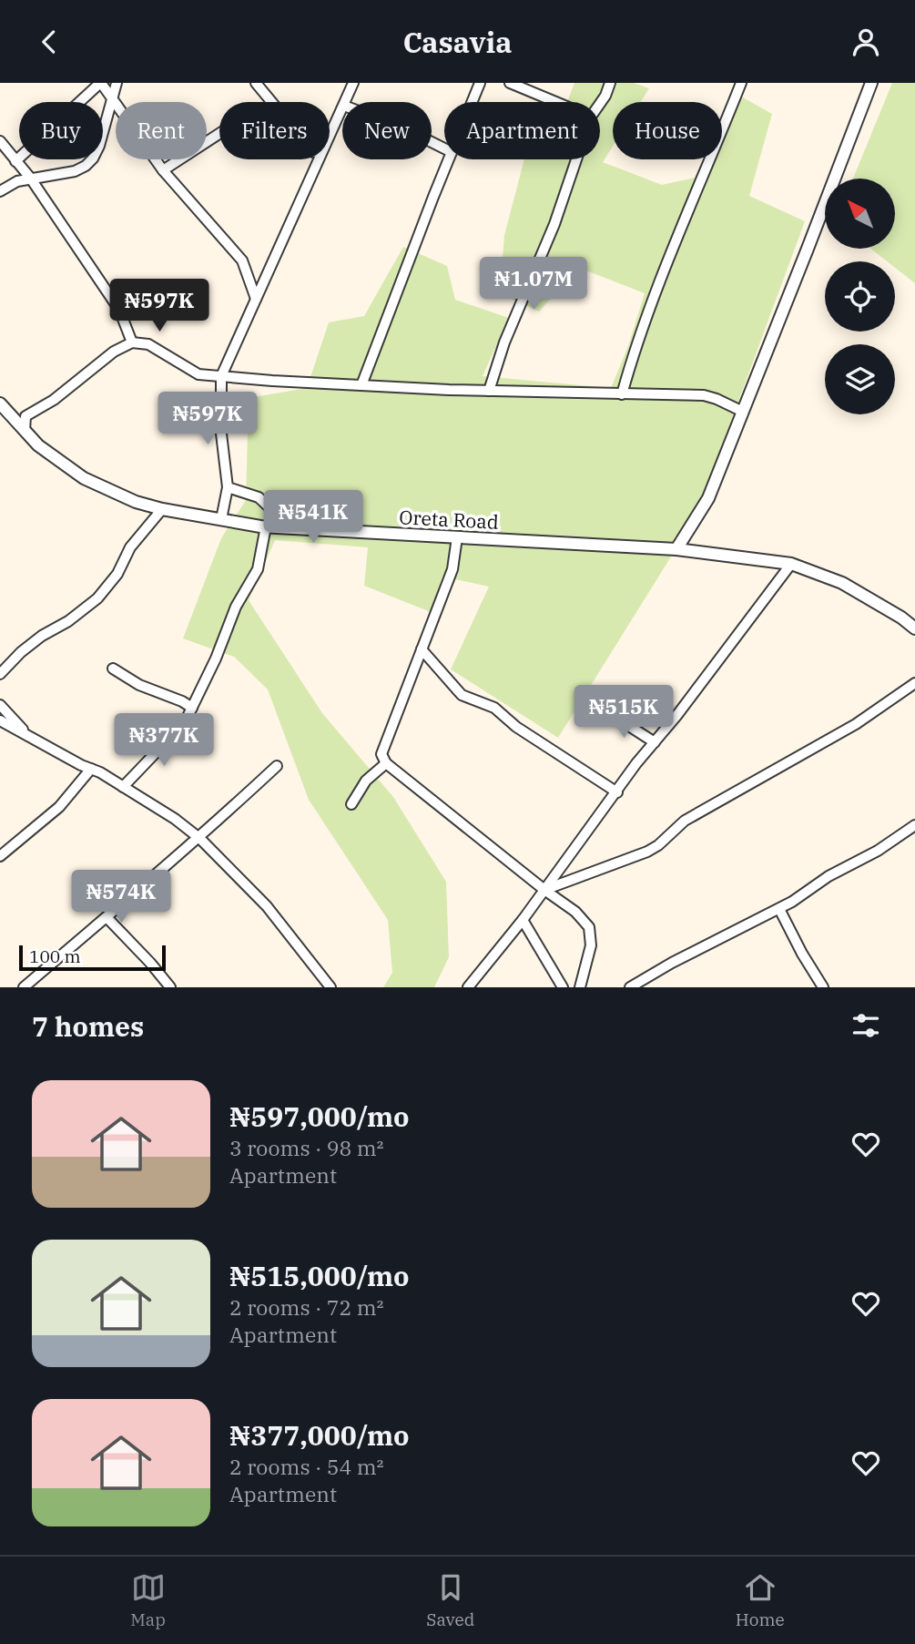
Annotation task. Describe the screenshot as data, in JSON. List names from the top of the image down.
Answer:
{
  "streets": {
    "street": ["Oreta Road"]
  },
  "scale_bar": "100 m",
  "north": "top left",
  "page": {
    "header": "Casavia",
    "chip": [
      "Buy",
      "Rent",
      "Filters",
      "New",
      "Apartment",
      "House"
    ],
    "price": [
      "₦1.07M",
      "₦597K",
      "₦597K",
      "₦541K",
      "₦515K",
      "₦377K",
      "₦574K"
    ],
    "scale": "100 m",
    "heading": "7 homes",
    "list": [
      {
        "name": "₦597,000/mo",
        "note": "3 rooms · 98 m² · Apartment"
      },
      {
        "name": "₦515,000/mo",
        "note": "2 rooms · 72 m² · Apartment"
      },
      {
        "name": "₦377,000/mo",
        "note": "2 rooms · 54 m² · Apartment"
      }
    ],
    "tabs": ["Map", "Saved", "Home"]
  }
}
